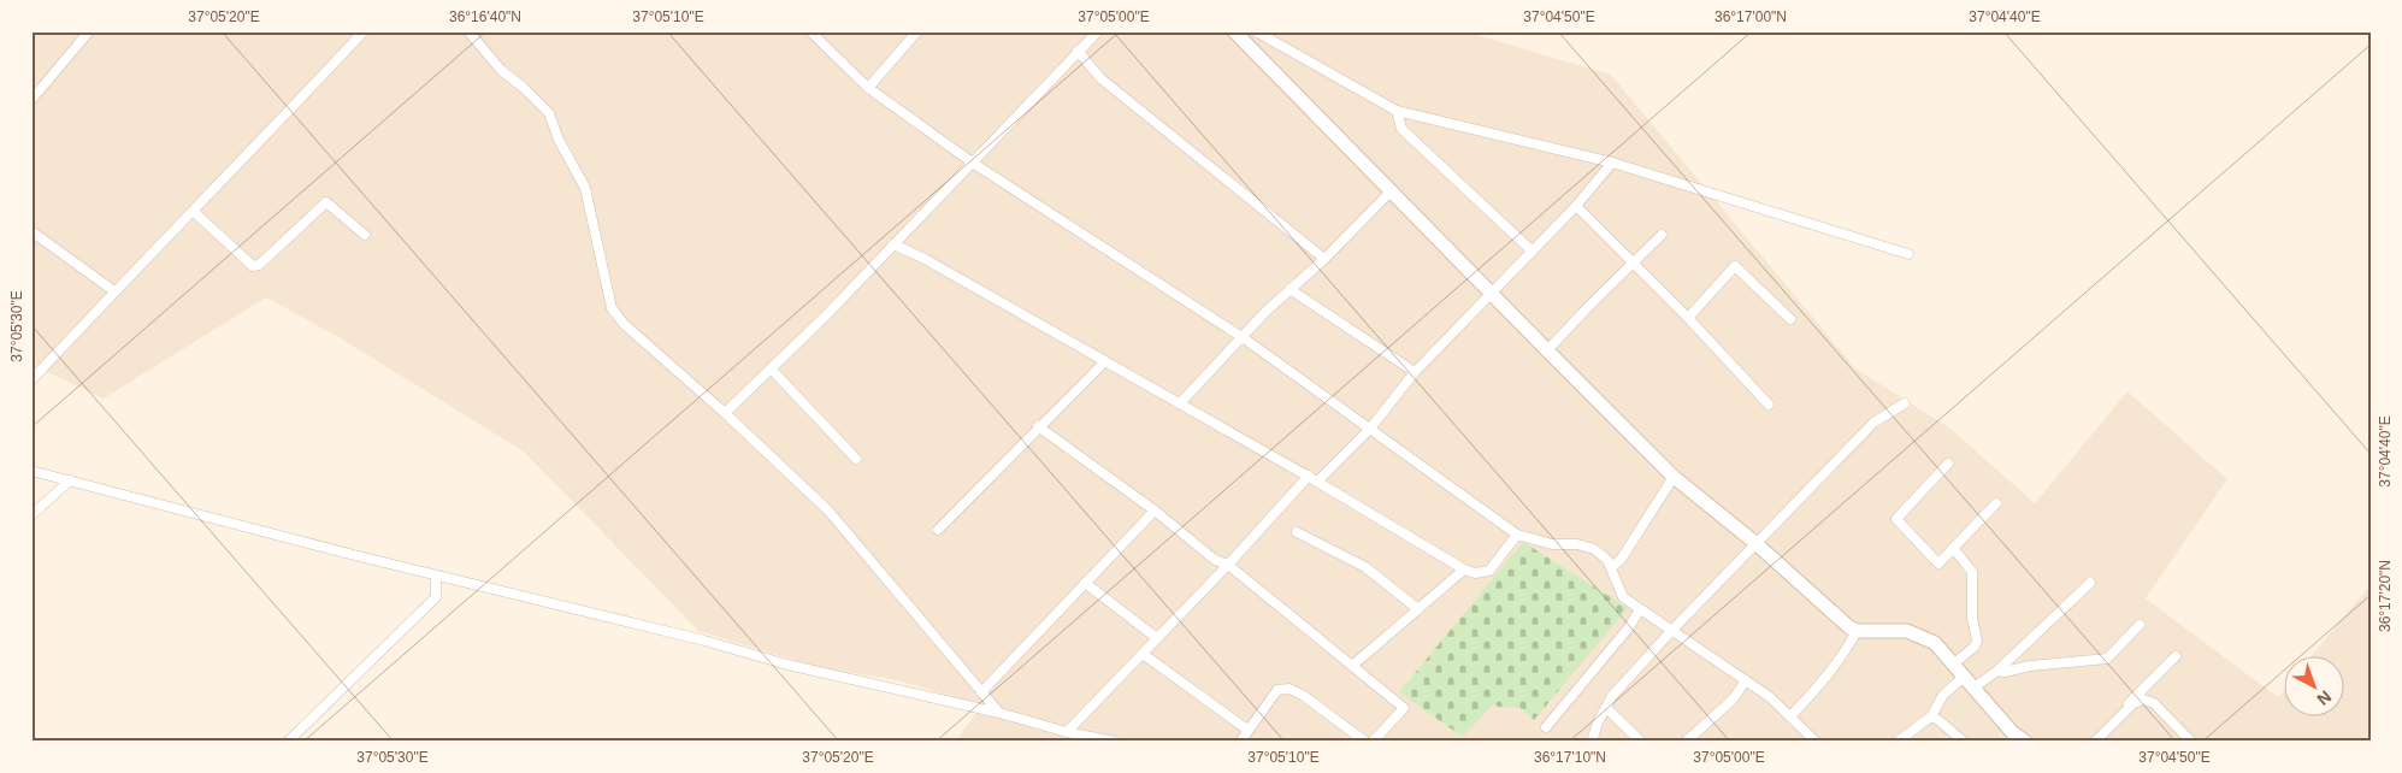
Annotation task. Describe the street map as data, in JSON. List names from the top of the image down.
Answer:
{
  "north": "bottom right",
  "coordinates": [
    "37°05'20\"E",
    "36°16'40\"N",
    "37°05'10\"E",
    "37°05'00\"E",
    "37°04'50\"E",
    "36°17'00\"N",
    "37°04'40\"E",
    "37°05'30\"E",
    "36°17'20\"N",
    "36°17'10\"N"
  ]
}
